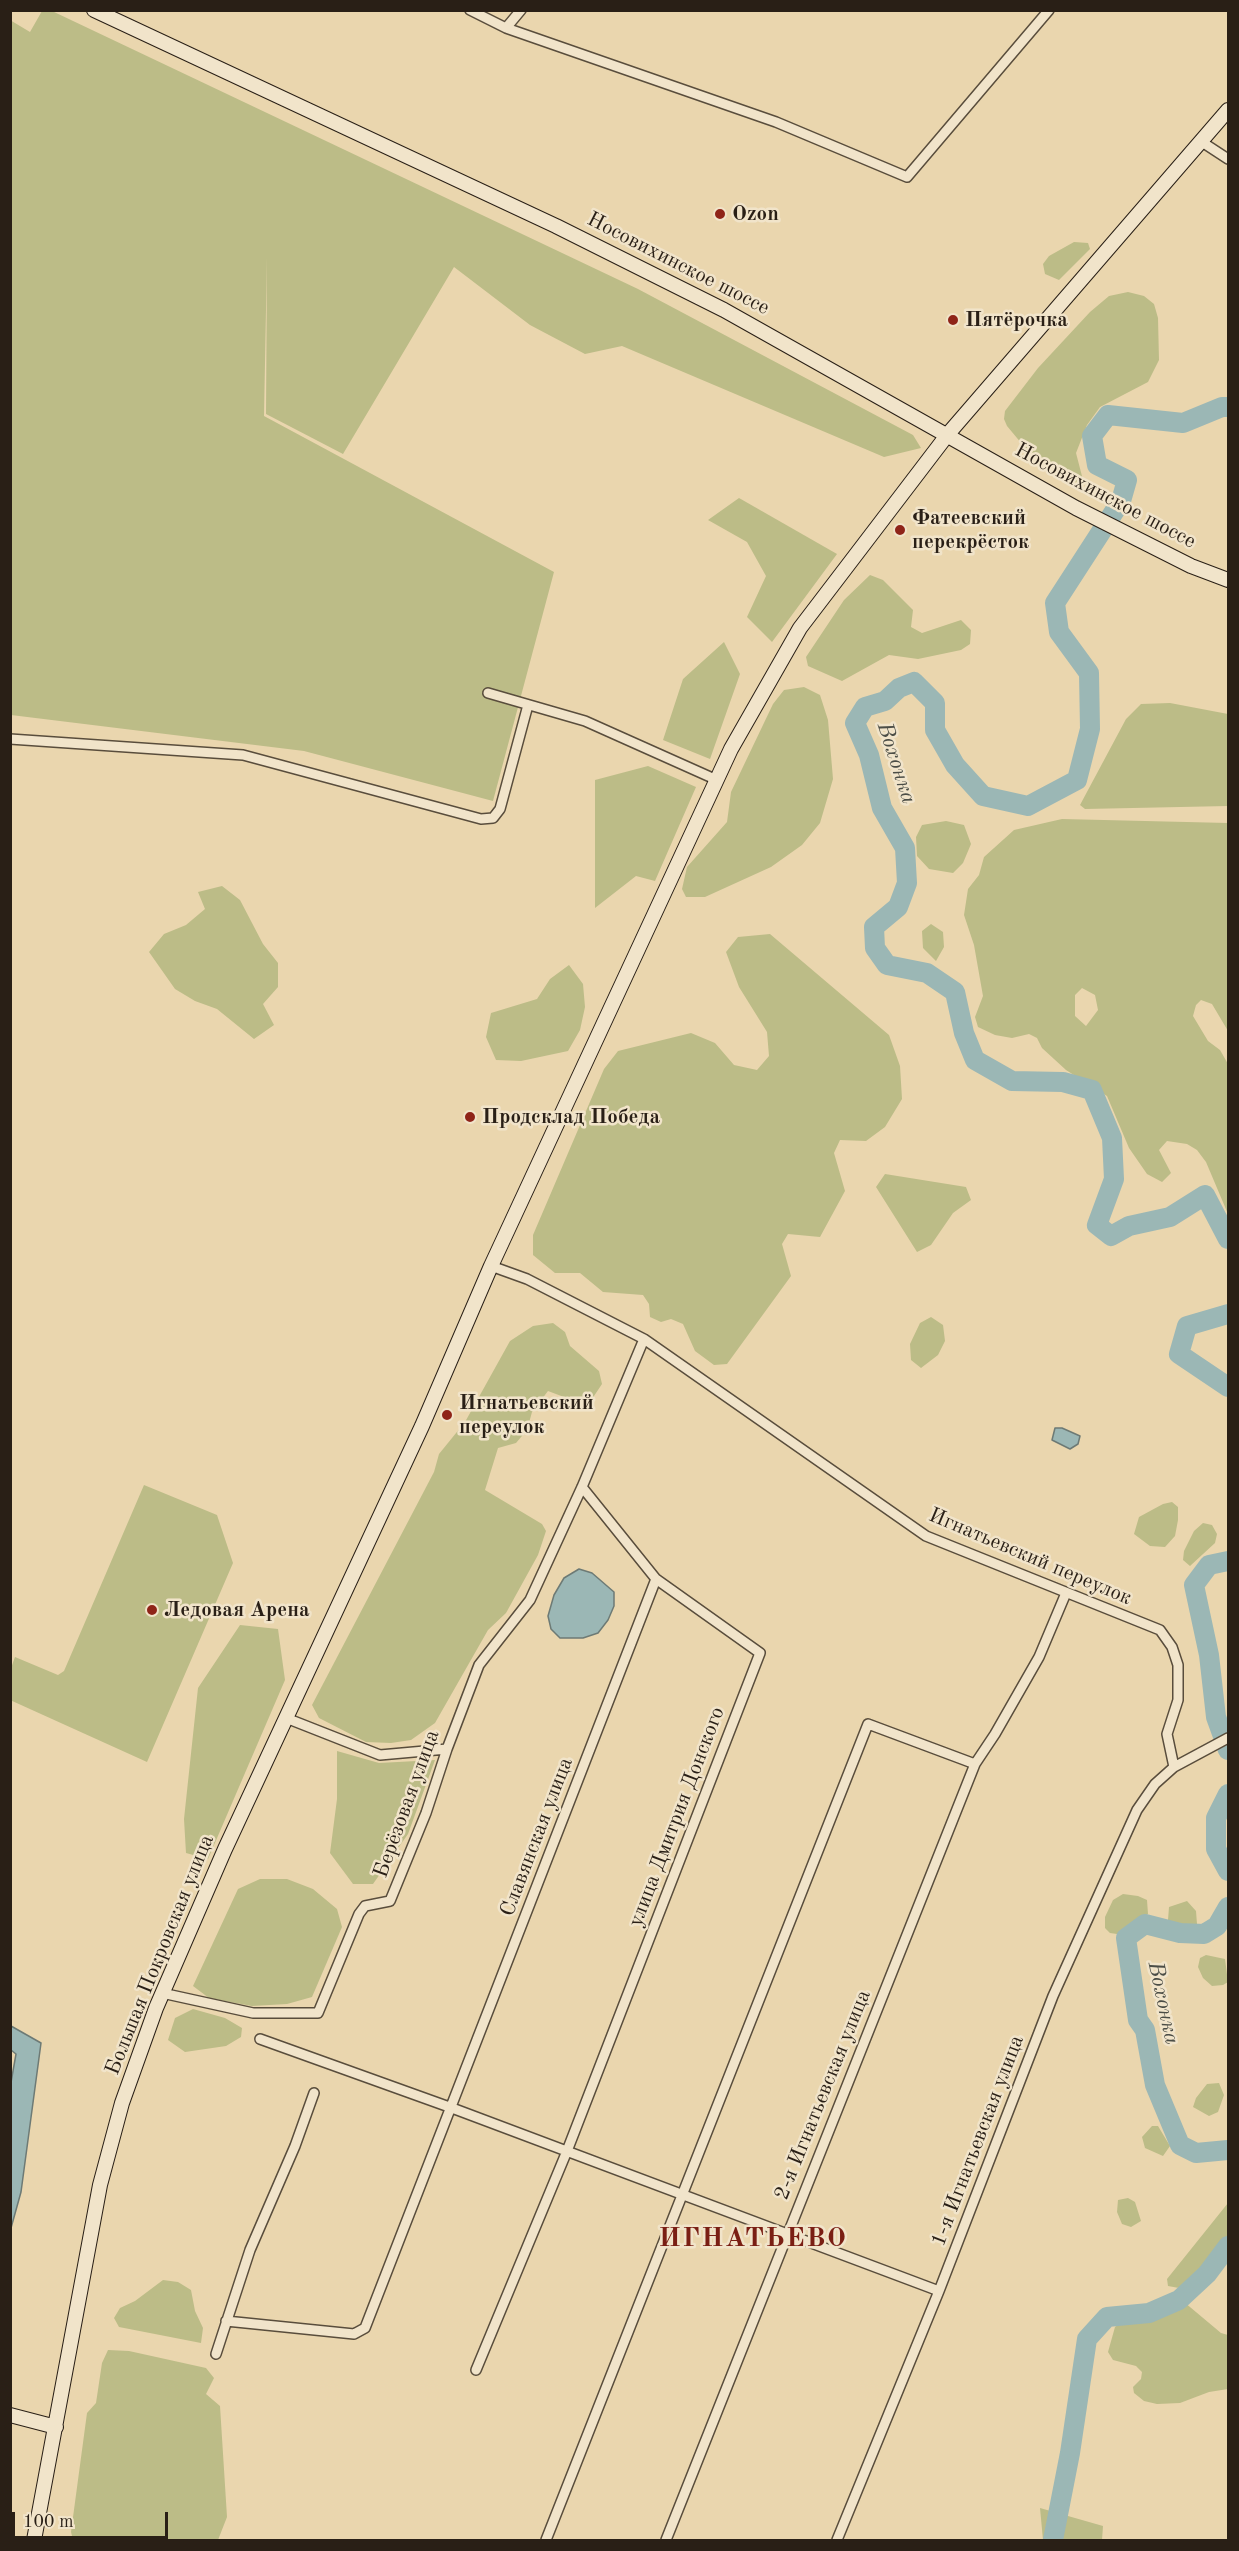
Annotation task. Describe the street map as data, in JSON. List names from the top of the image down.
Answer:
{
  "streets": {
    "main road": ["Носовихинское шоссе", "Большая Покровская улица"],
    "street": [
      "Игнатьевский переулок",
      "Берёзовая улица",
      "улица Дмитрия Донского",
      "Славянская улица",
      "2-я Игнатьевская улица",
      "1-я Игнатьевская улица"
    ]
  },
  "crossings": [
    ["Носовихинское шоссе", "Большая Покровская улица"],
    ["Игнатьевский переулок", "Большая Покровская улица"],
    ["Игнатьевский переулок", "2-я Игнатьевская улица"],
    ["Игнатьевский переулок", "1-я Игнатьевская улица"],
    ["Берёзовая улица", "улица Дмитрия Донского"],
    ["Берёзовая улица", "Большая Покровская улица"],
    ["улица Дмитрия Донского", "Славянская улица"]
  ],
  "districts": ["ИГНАТЬЕВО"],
  "water": ["Вохонка"],
  "places": [
    "Ozon",
    "Пятёрочка",
    "Фатеевский перекрёсток",
    "Продсклад Победа",
    "Игнатьевский переулок",
    "Ледовая Арена"
  ],
  "scale_bar": "100 m"
}
